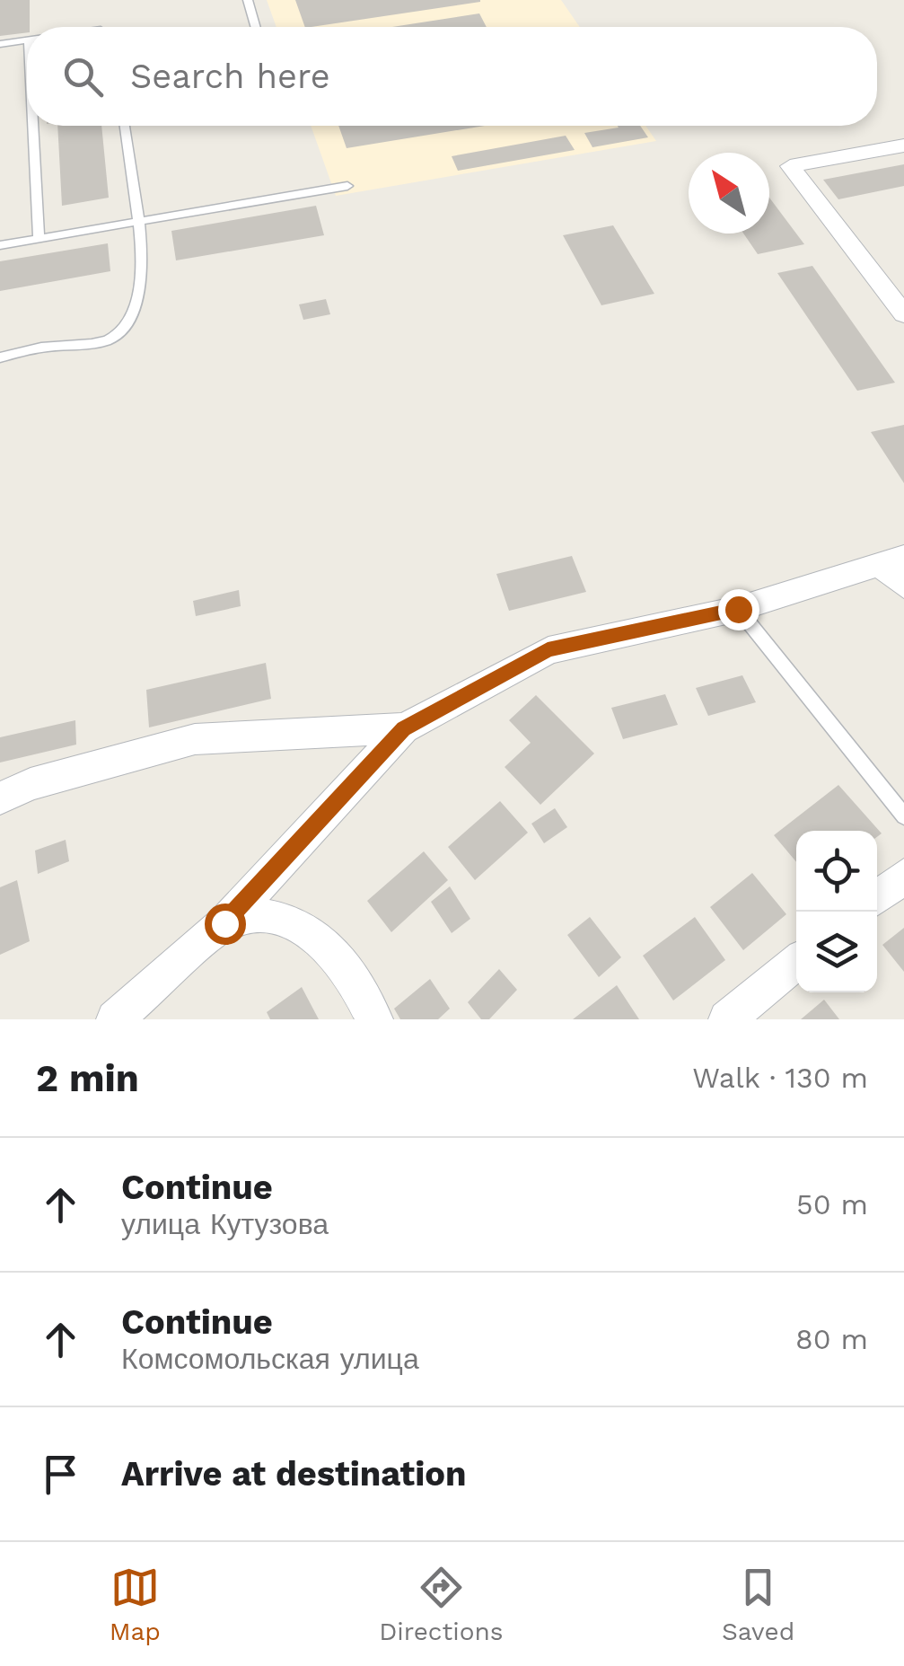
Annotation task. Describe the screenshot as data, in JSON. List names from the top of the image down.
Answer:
{
  "north": "top left",
  "page": {
    "search": "Search here",
    "heading": ["2 min", "Walk · 130 m"],
    "list": [
      ["Continue", "улица Кутузова", "50 m"],
      ["Continue", "Комсомольская улица", "80 m"],
      "Arrive at destination"
    ],
    "nav": ["Map", "Directions", "Saved"]
  }
}
